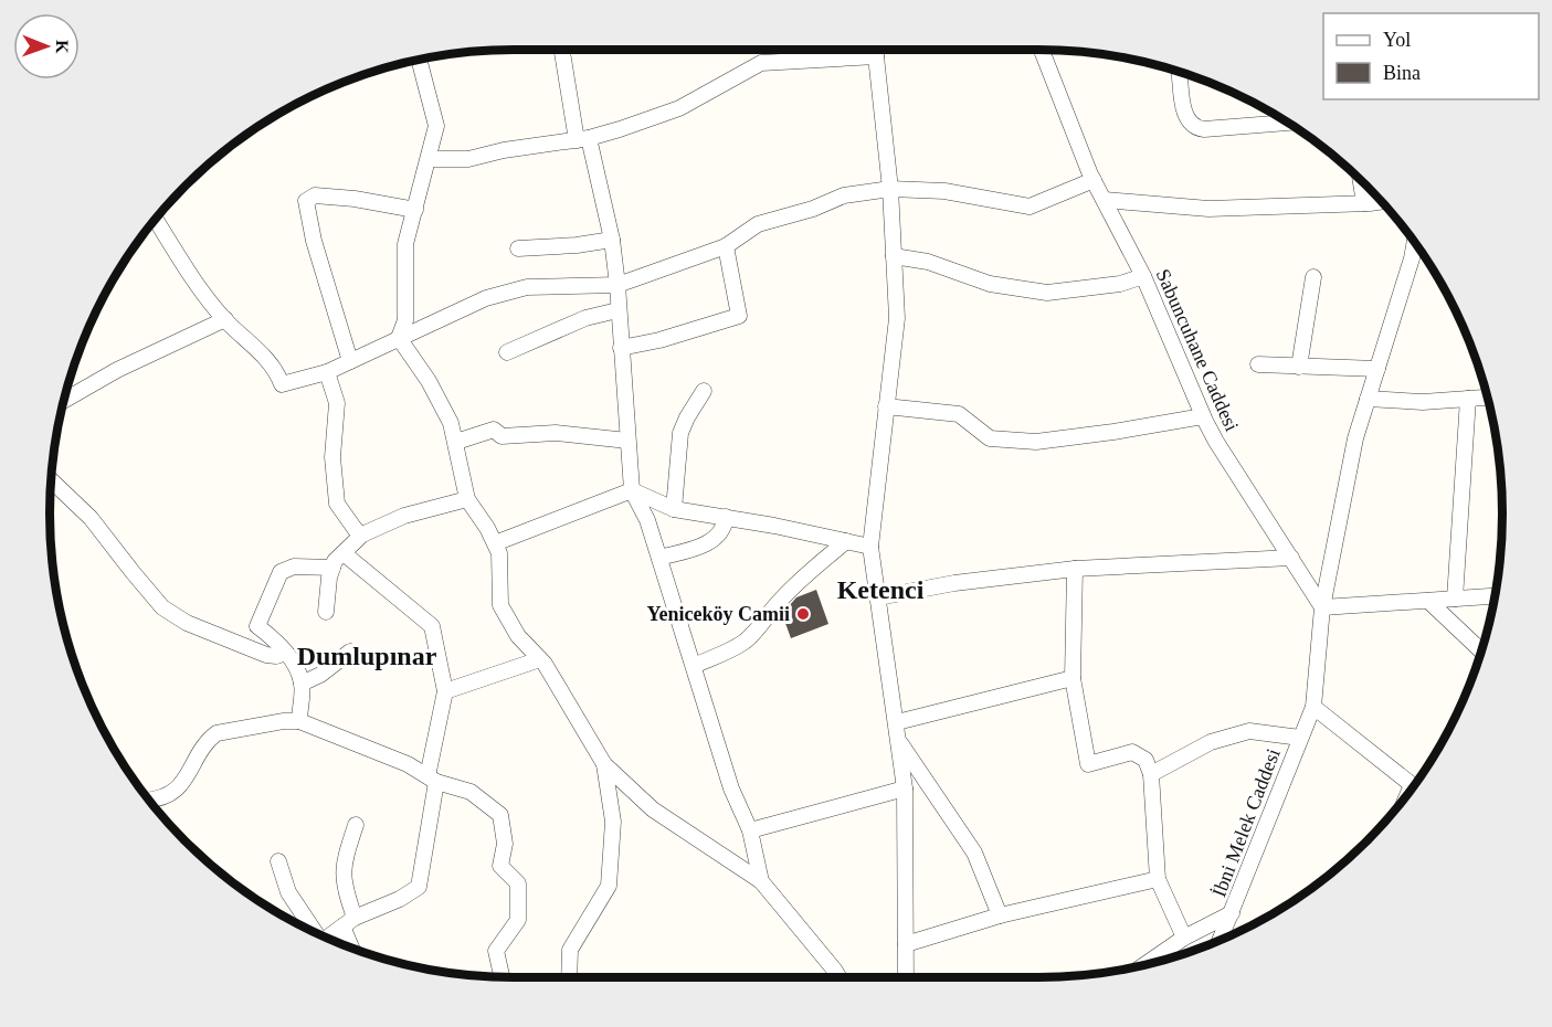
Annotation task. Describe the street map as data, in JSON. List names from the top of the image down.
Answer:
{
  "streets": {
    "street": ["Sabuncuhane Caddesi", "İbni Melek Caddesi"]
  },
  "districts": ["Ketenci", "Dumlupınar"],
  "places": ["Yeniceköy Camii"],
  "legend": ["Yol", "Bina"],
  "north": "right"
}
